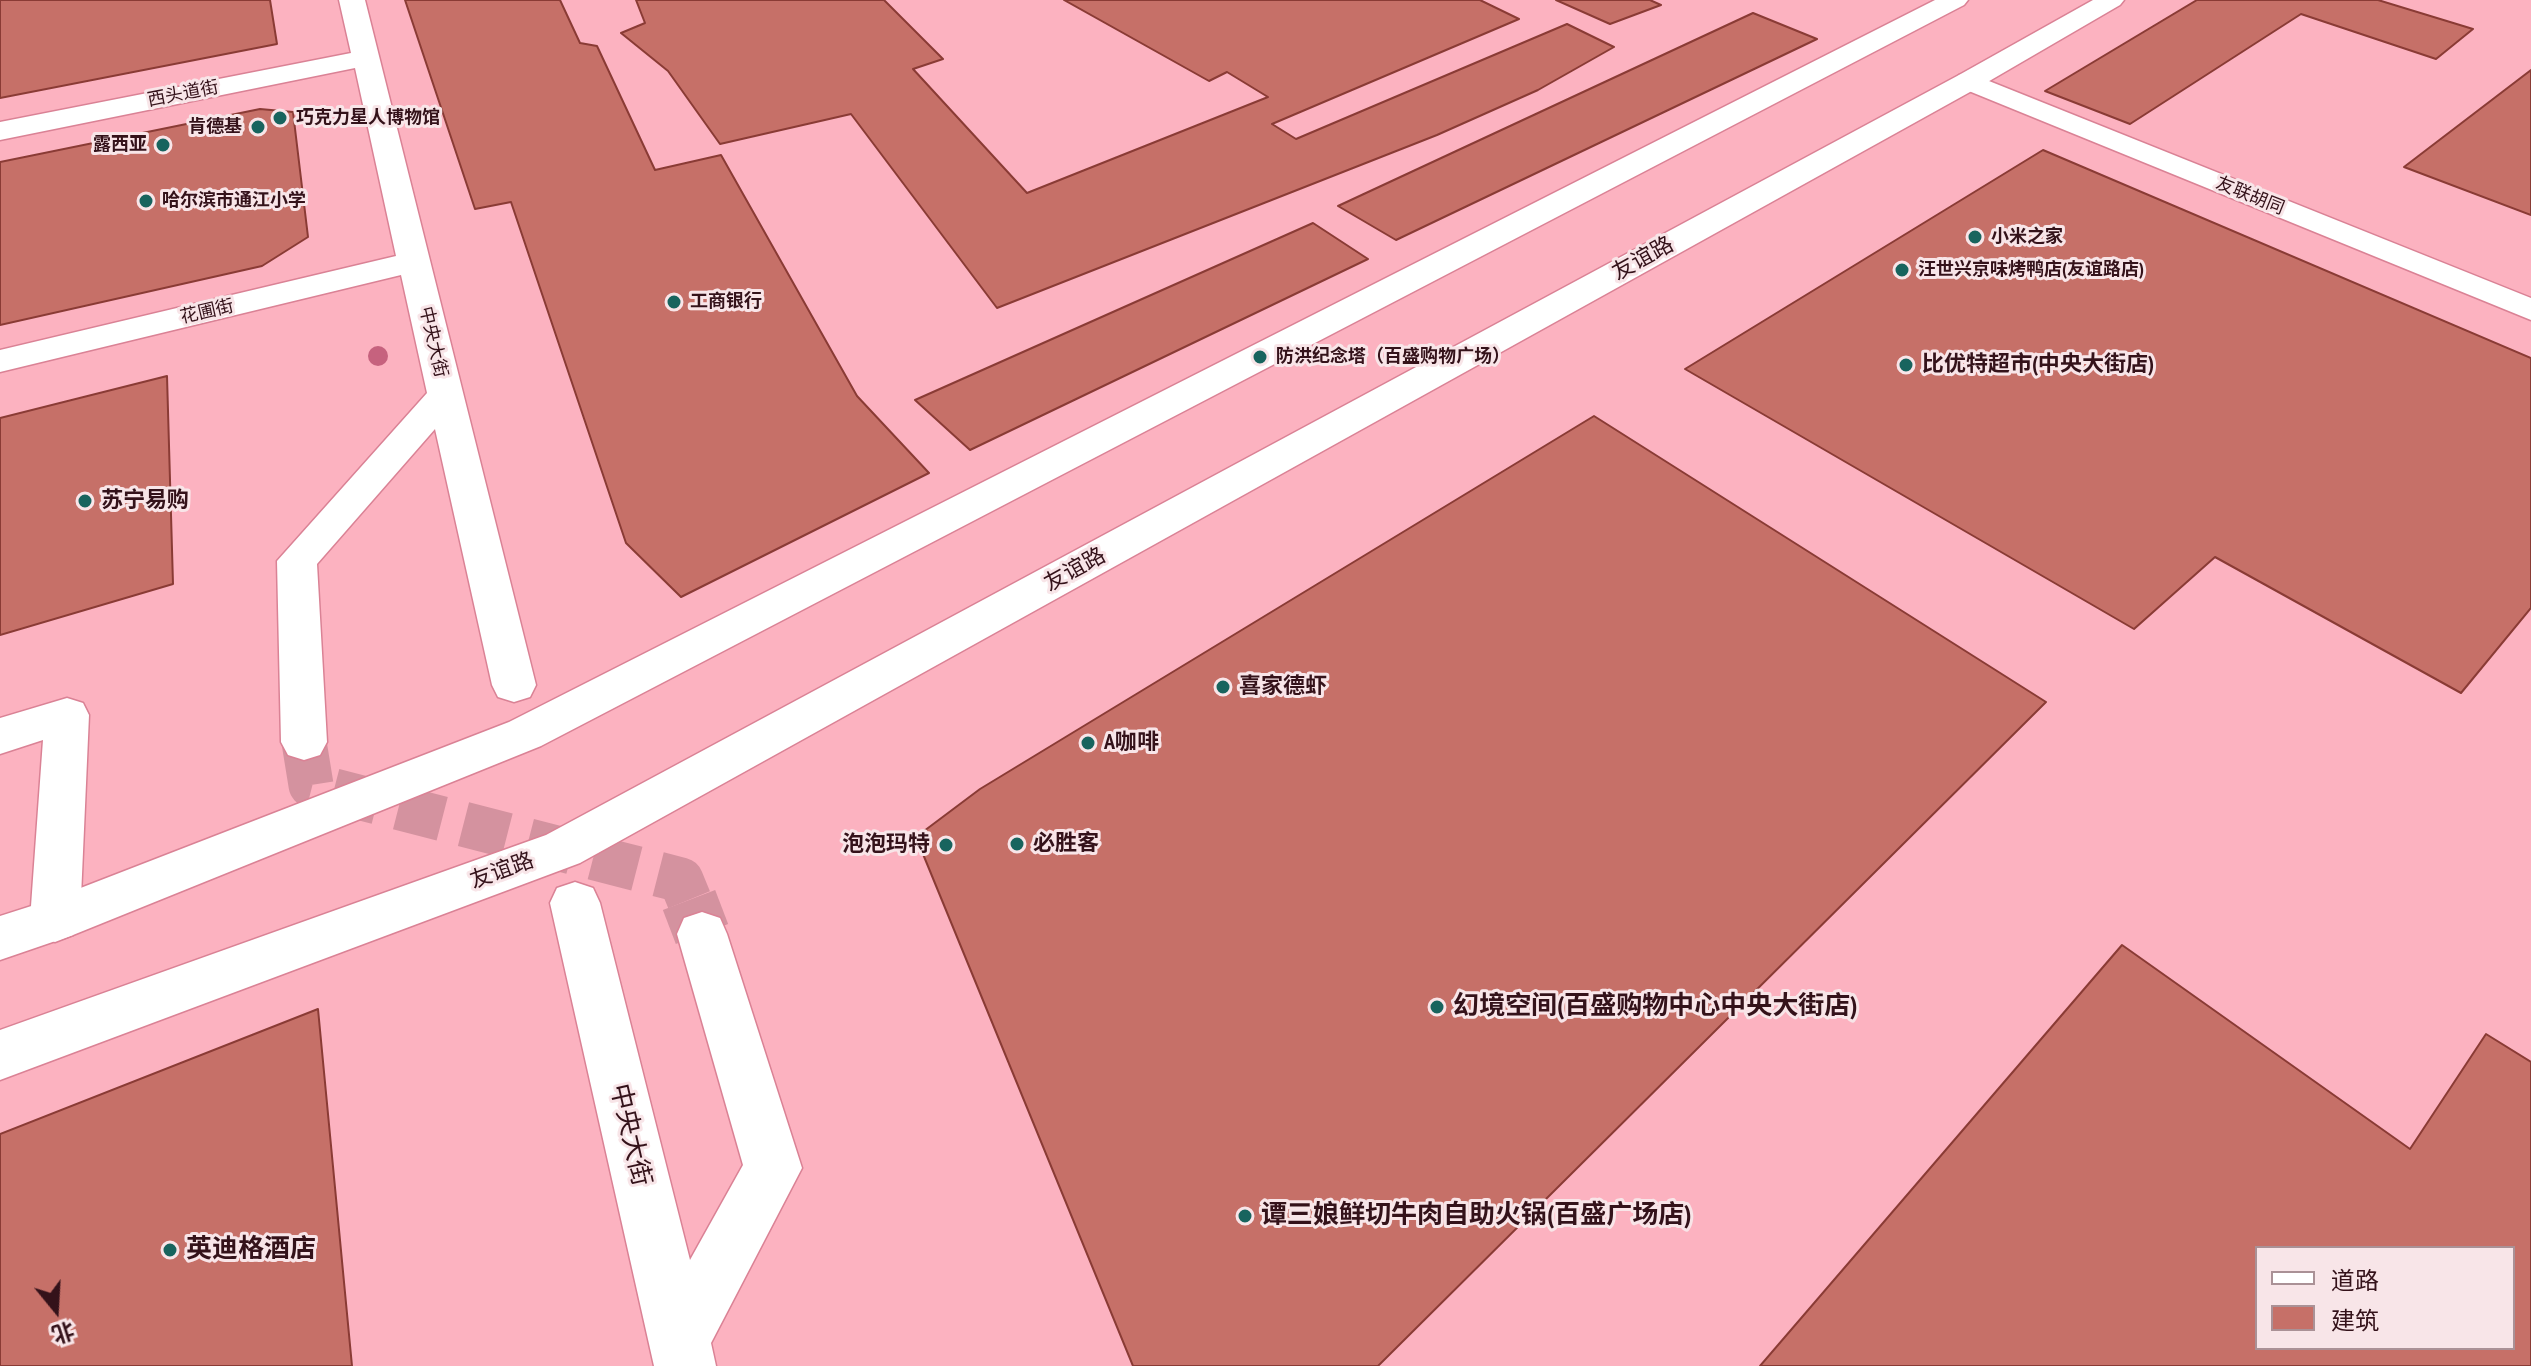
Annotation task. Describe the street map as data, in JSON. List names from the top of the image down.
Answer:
{
  "streets": {
    "main road": [
      "西头道街",
      "友联胡同",
      "友谊路",
      "花圃街",
      "中央大街"
    ]
  },
  "crossings": [
    ["西头道街", "中央大街"],
    ["友联胡同", "友谊路"],
    ["花圃街", "中央大街"]
  ],
  "places": [
    "巧克力星人博物馆",
    "肯德基",
    "露西亚",
    "哈尔滨市通江小学",
    "小米之家",
    "汪世兴京味烤鸭店(友谊路店)",
    "工商银行",
    "防洪纪念塔（百盛购物广场）",
    "比优特超市(中央大街店)",
    "苏宁易购",
    "喜家德虾",
    "A咖啡",
    "必胜客",
    "泡泡玛特",
    "幻境空间(百盛购物中心中央大街店)",
    "谭三娘鲜切牛肉自助火锅(百盛广场店)",
    "英迪格酒店"
  ],
  "legend": ["道路", "建筑"],
  "north": "bottom"
}
